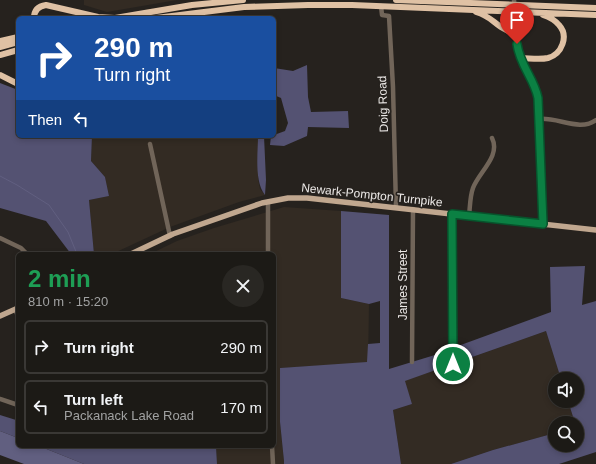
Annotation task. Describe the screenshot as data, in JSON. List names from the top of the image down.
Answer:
{
  "streets": {
    "main road": ["Newark-Pompton Turnpike"],
    "street": ["Doig Road", "James Street"]
  },
  "crossings": [
    ["Doig Road", "Newark-Pompton Turnpike"],
    ["Newark-Pompton Turnpike", "James Street"]
  ],
  "page": {
    "turn": ["290 m", "Turn right"],
    "then": "Then",
    "heading": ["2 min", "810 m · 15:20"],
    "list": [
      {
        "name": "Turn right",
        "value": "290 m"
      },
      {
        "name": "Turn left",
        "note": "Packanack Lake Road",
        "value": "170 m"
      }
    ]
  }
}
